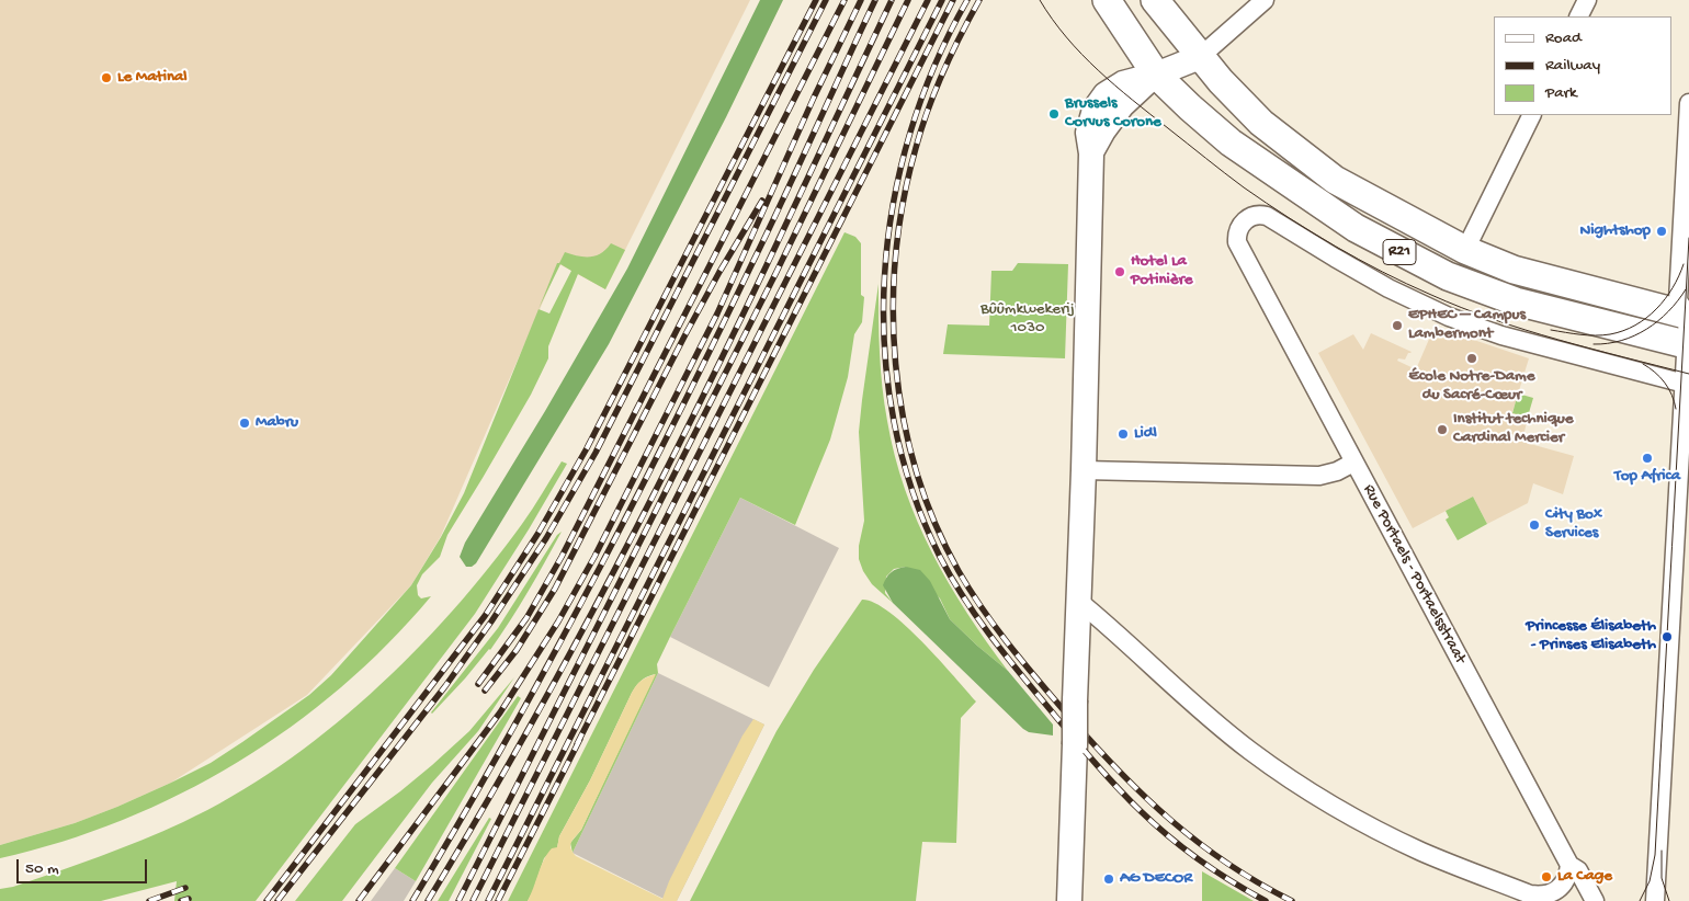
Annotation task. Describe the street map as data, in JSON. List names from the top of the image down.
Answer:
{
  "streets": {
    "main road": ["R21"],
    "street": ["Rue Portaels - Portaelsstraat"]
  },
  "parks": ["Bûûmkwekerij 1030"],
  "places": [
    "Le Matinal",
    "Brussels Corvus Corone",
    "Nightshop",
    "Hotel La Potinière",
    "EPHEC – Campus Lambermont",
    "École Notre-Dame du Sacré-Cœur",
    "Mabru",
    "Institut technique Cardinal Mercier",
    "Lidl",
    "Top Africa",
    "City Box Services",
    "Princesse Élisabeth - Prinses Elisabeth",
    "La Cage",
    "AG DECOR"
  ],
  "legend": ["Road", "Railway", "Park"],
  "scale_bar": "50 m"
}
